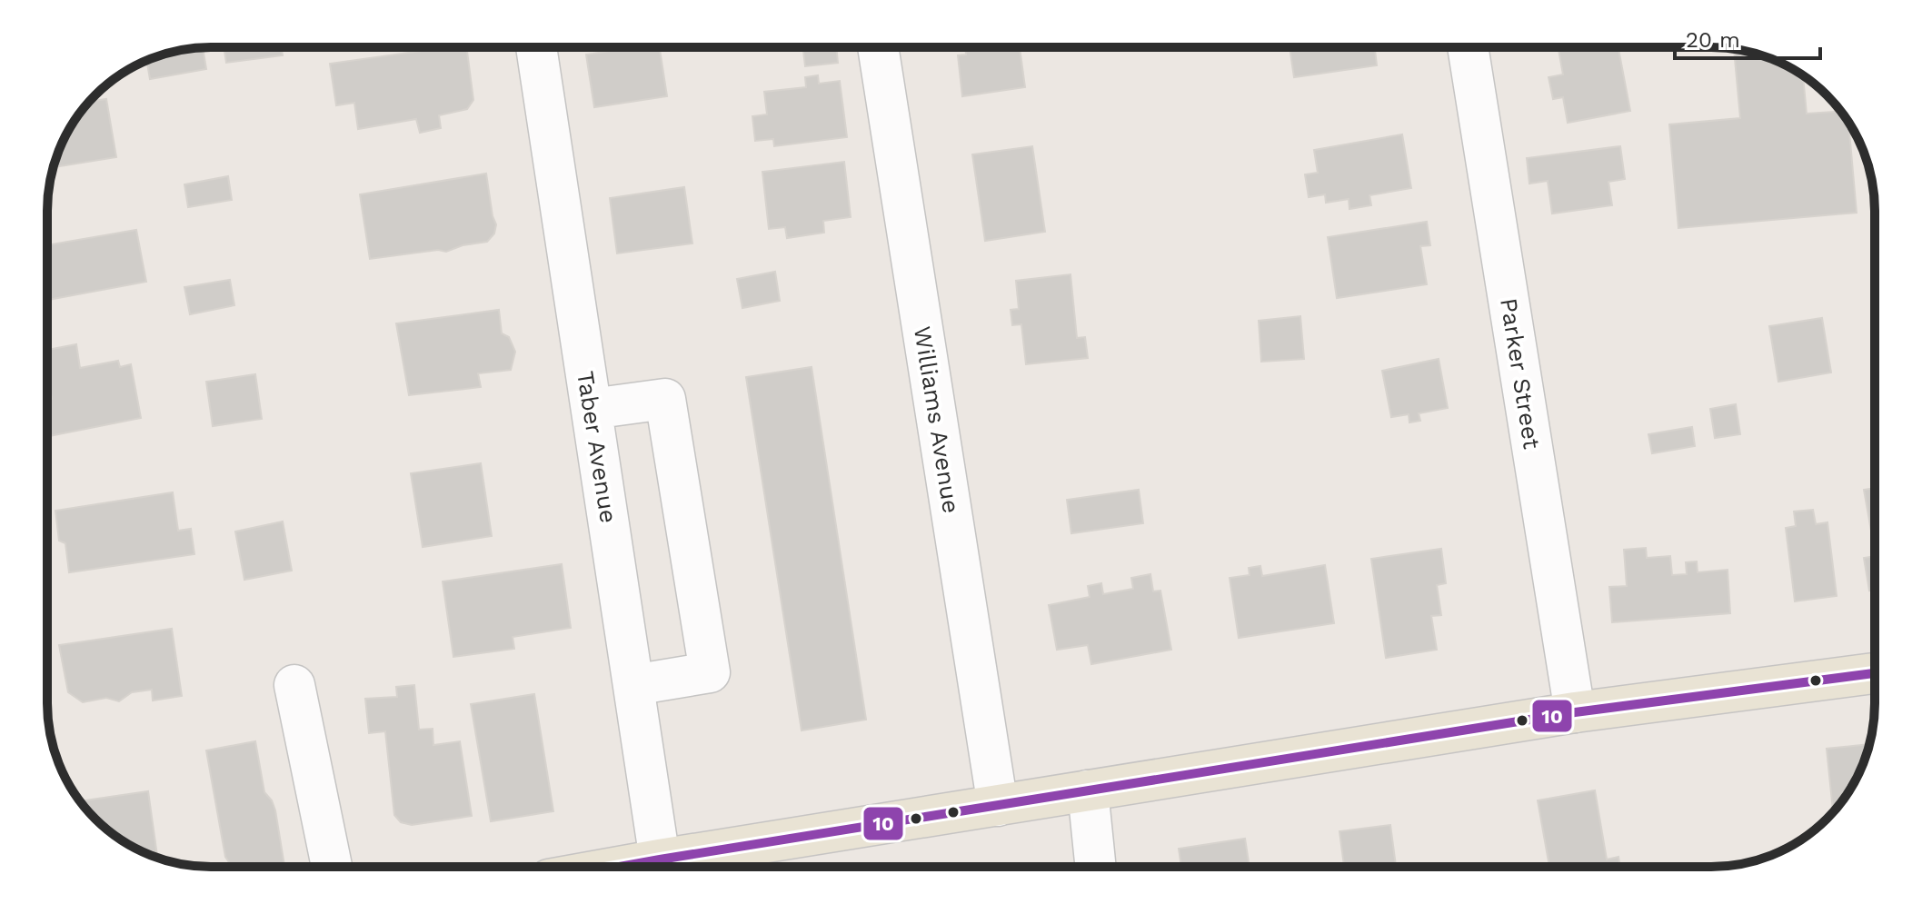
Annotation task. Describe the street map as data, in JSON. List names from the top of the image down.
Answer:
{
  "streets": {
    "street": ["Parker Street", "Williams Avenue", "Taber Avenue"]
  },
  "lines": ["transit line 10"],
  "scale_bar": "20 m"
}
